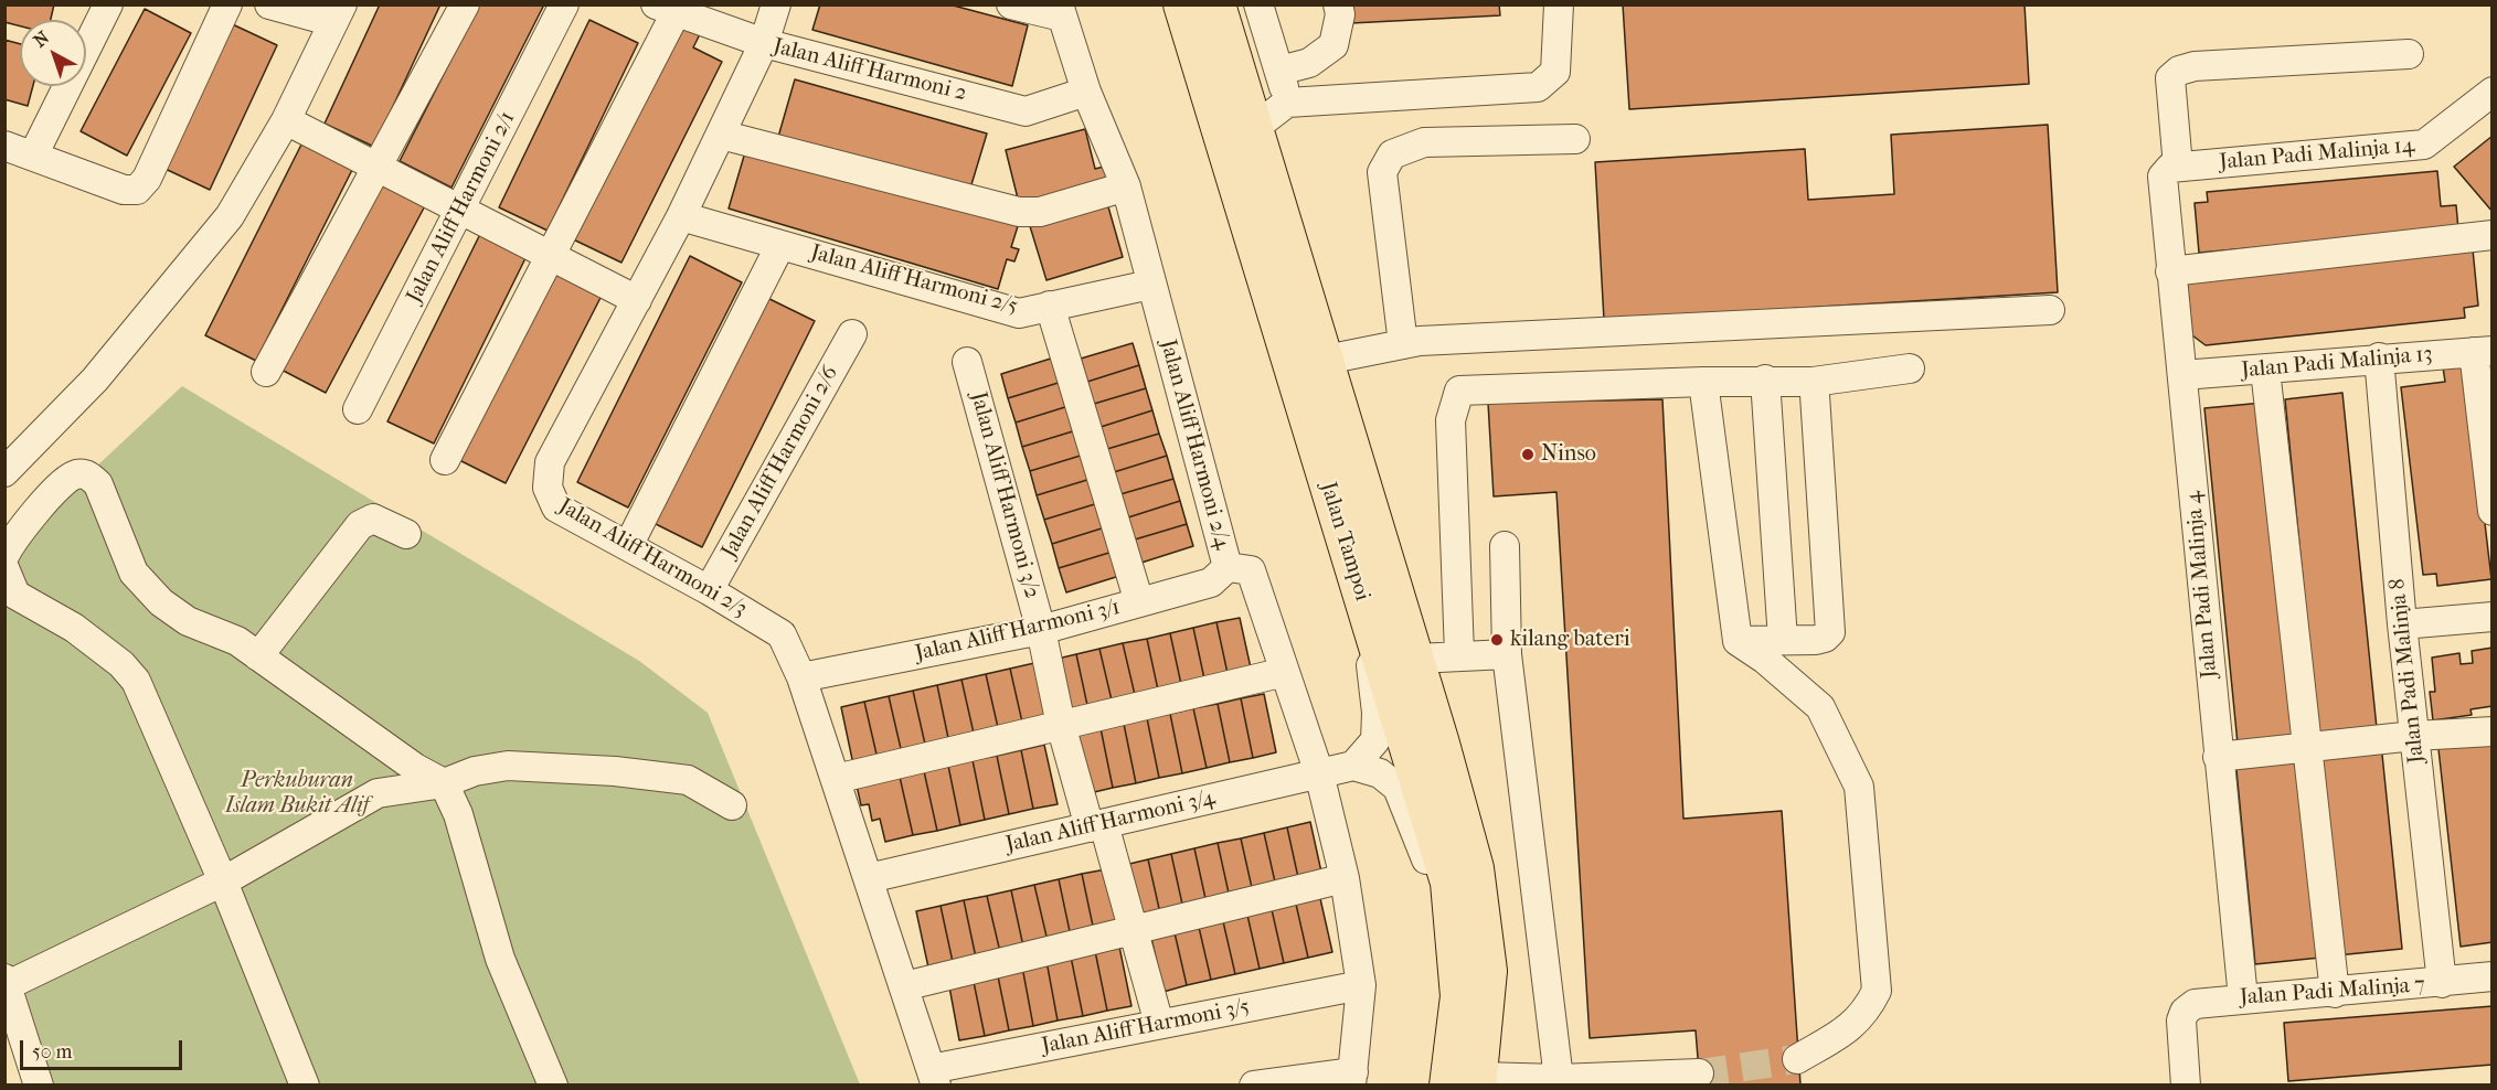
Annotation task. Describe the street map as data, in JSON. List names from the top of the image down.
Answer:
{
  "streets": {
    "main road": ["Jalan Tampoi"],
    "street": [
      "Jalan Aliff Harmoni 2",
      "Jalan Padi Malinja 14",
      "Jalan Aliff Harmoni 2/1",
      "Jalan Aliff Harmoni 2/5",
      "Jalan Padi Malinja 13",
      "Jalan Aliff Harmoni 2/4",
      "Jalan Aliff Harmoni 2/6",
      "Jalan Aliff Harmoni 3/2",
      "Jalan Aliff Harmoni 2/3",
      "Jalan Padi Malinja 4",
      "Jalan Aliff Harmoni 3/1",
      "Jalan Padi Malinja 8",
      "Jalan Aliff Harmoni 3/4",
      "Jalan Padi Malinja 7",
      "Jalan Aliff Harmoni 3/5"
    ]
  },
  "crossings": [
    ["Jalan Aliff Harmoni 2", "Jalan Aliff Harmoni 2/4"],
    ["Jalan Aliff Harmoni 2", "Jalan Aliff Harmoni 2/3"],
    ["Jalan Padi Malinja 14", "Jalan Padi Malinja 4"],
    ["Jalan Aliff Harmoni 2/5", "Jalan Aliff Harmoni 2/4"],
    ["Jalan Aliff Harmoni 2/5", "Jalan Aliff Harmoni 2/3"],
    ["Jalan Padi Malinja 13", "Jalan Padi Malinja 4"],
    ["Jalan Padi Malinja 13", "Jalan Padi Malinja 8"],
    ["Jalan Aliff Harmoni 2/4", "Jalan Aliff Harmoni 3/1"],
    ["Jalan Aliff Harmoni 2/4", "Jalan Aliff Harmoni 3/4"],
    ["Jalan Aliff Harmoni 2/4", "Jalan Aliff Harmoni 3/5"],
    ["Jalan Aliff Harmoni 2/6", "Jalan Aliff Harmoni 2/3"],
    ["Jalan Aliff Harmoni 3/2", "Jalan Aliff Harmoni 3/1"],
    ["Jalan Aliff Harmoni 3/2", "Jalan Aliff Harmoni 3/4"],
    ["Jalan Aliff Harmoni 3/2", "Jalan Aliff Harmoni 3/5"],
    ["Jalan Aliff Harmoni 2/3", "Jalan Aliff Harmoni 3/1"],
    ["Jalan Aliff Harmoni 2/3", "Jalan Aliff Harmoni 3/4"],
    ["Jalan Aliff Harmoni 2/3", "Jalan Aliff Harmoni 3/5"],
    ["Jalan Padi Malinja 4", "Jalan Padi Malinja 7"],
    ["Jalan Padi Malinja 8", "Jalan Padi Malinja 7"]
  ],
  "parks": ["Perkuburan Islam Bukit Alif"],
  "places": ["Ninso", "kilang bateri"],
  "scale_bar": "50 m",
  "north": "top left"
}
